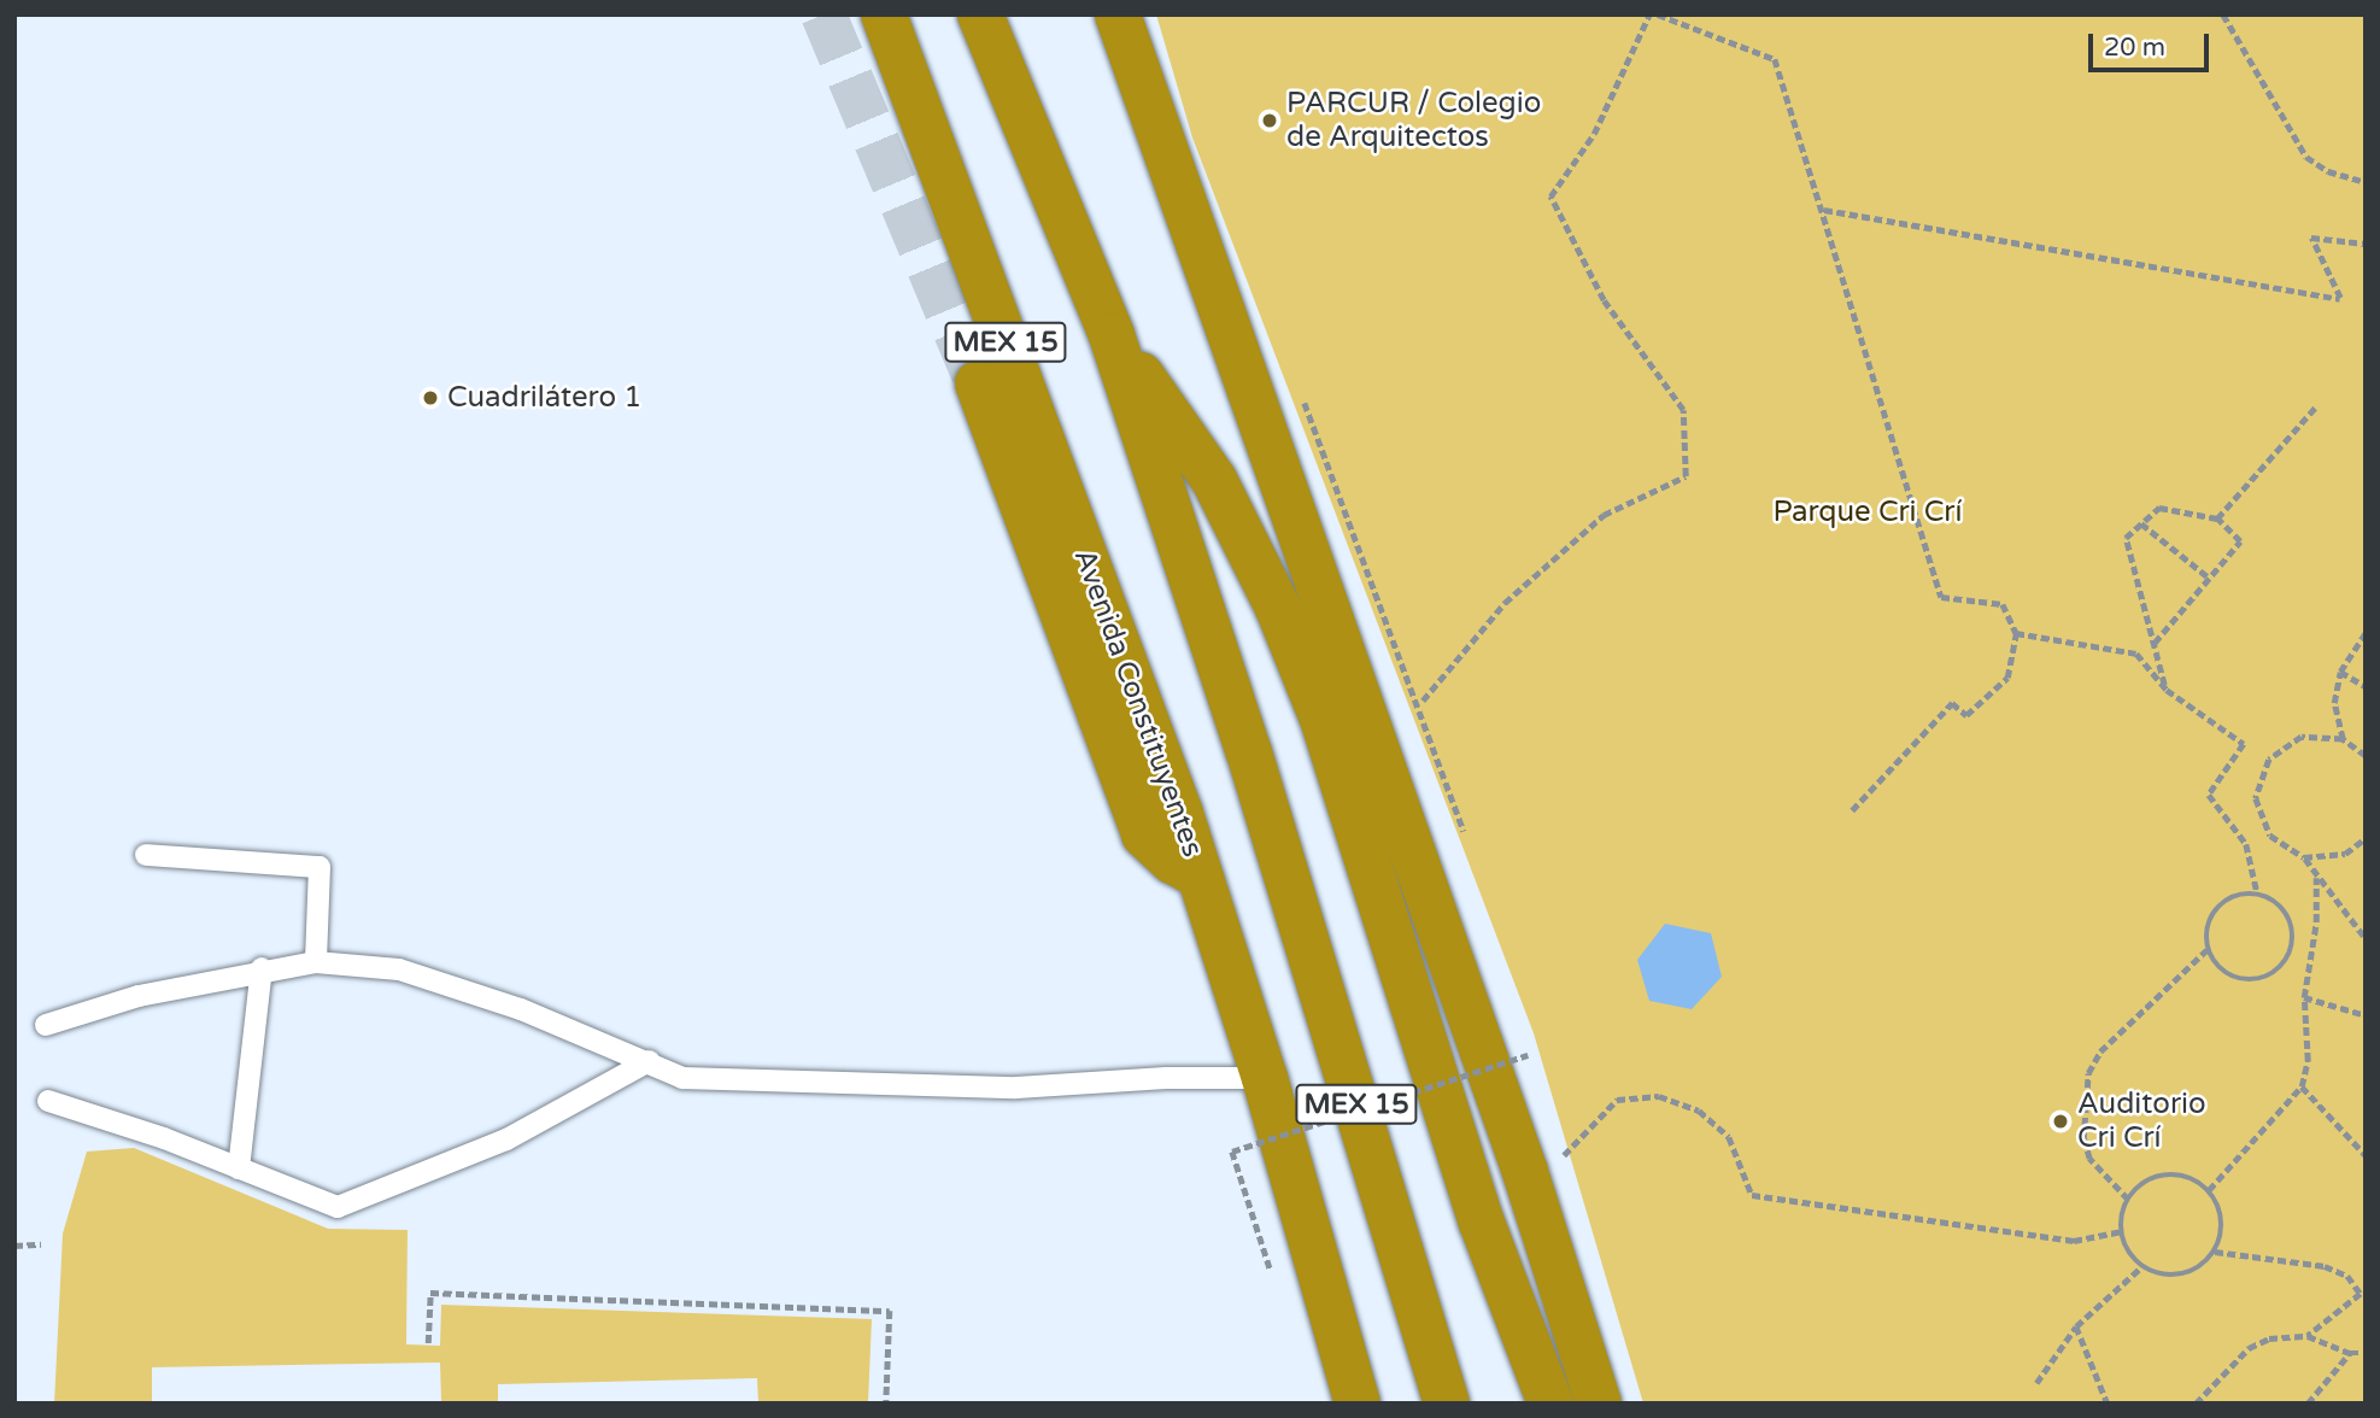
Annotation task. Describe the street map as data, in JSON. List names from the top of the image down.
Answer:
{
  "streets": {
    "highway": ["MEX 15", "Avenida Constituyentes"]
  },
  "parks": ["Parque Cri Crí"],
  "places": ["PARCUR / Colegio de Arquitectos", "Cuadrilátero 1", "Auditorio Cri Crí"],
  "scale_bar": "20 m"
}
